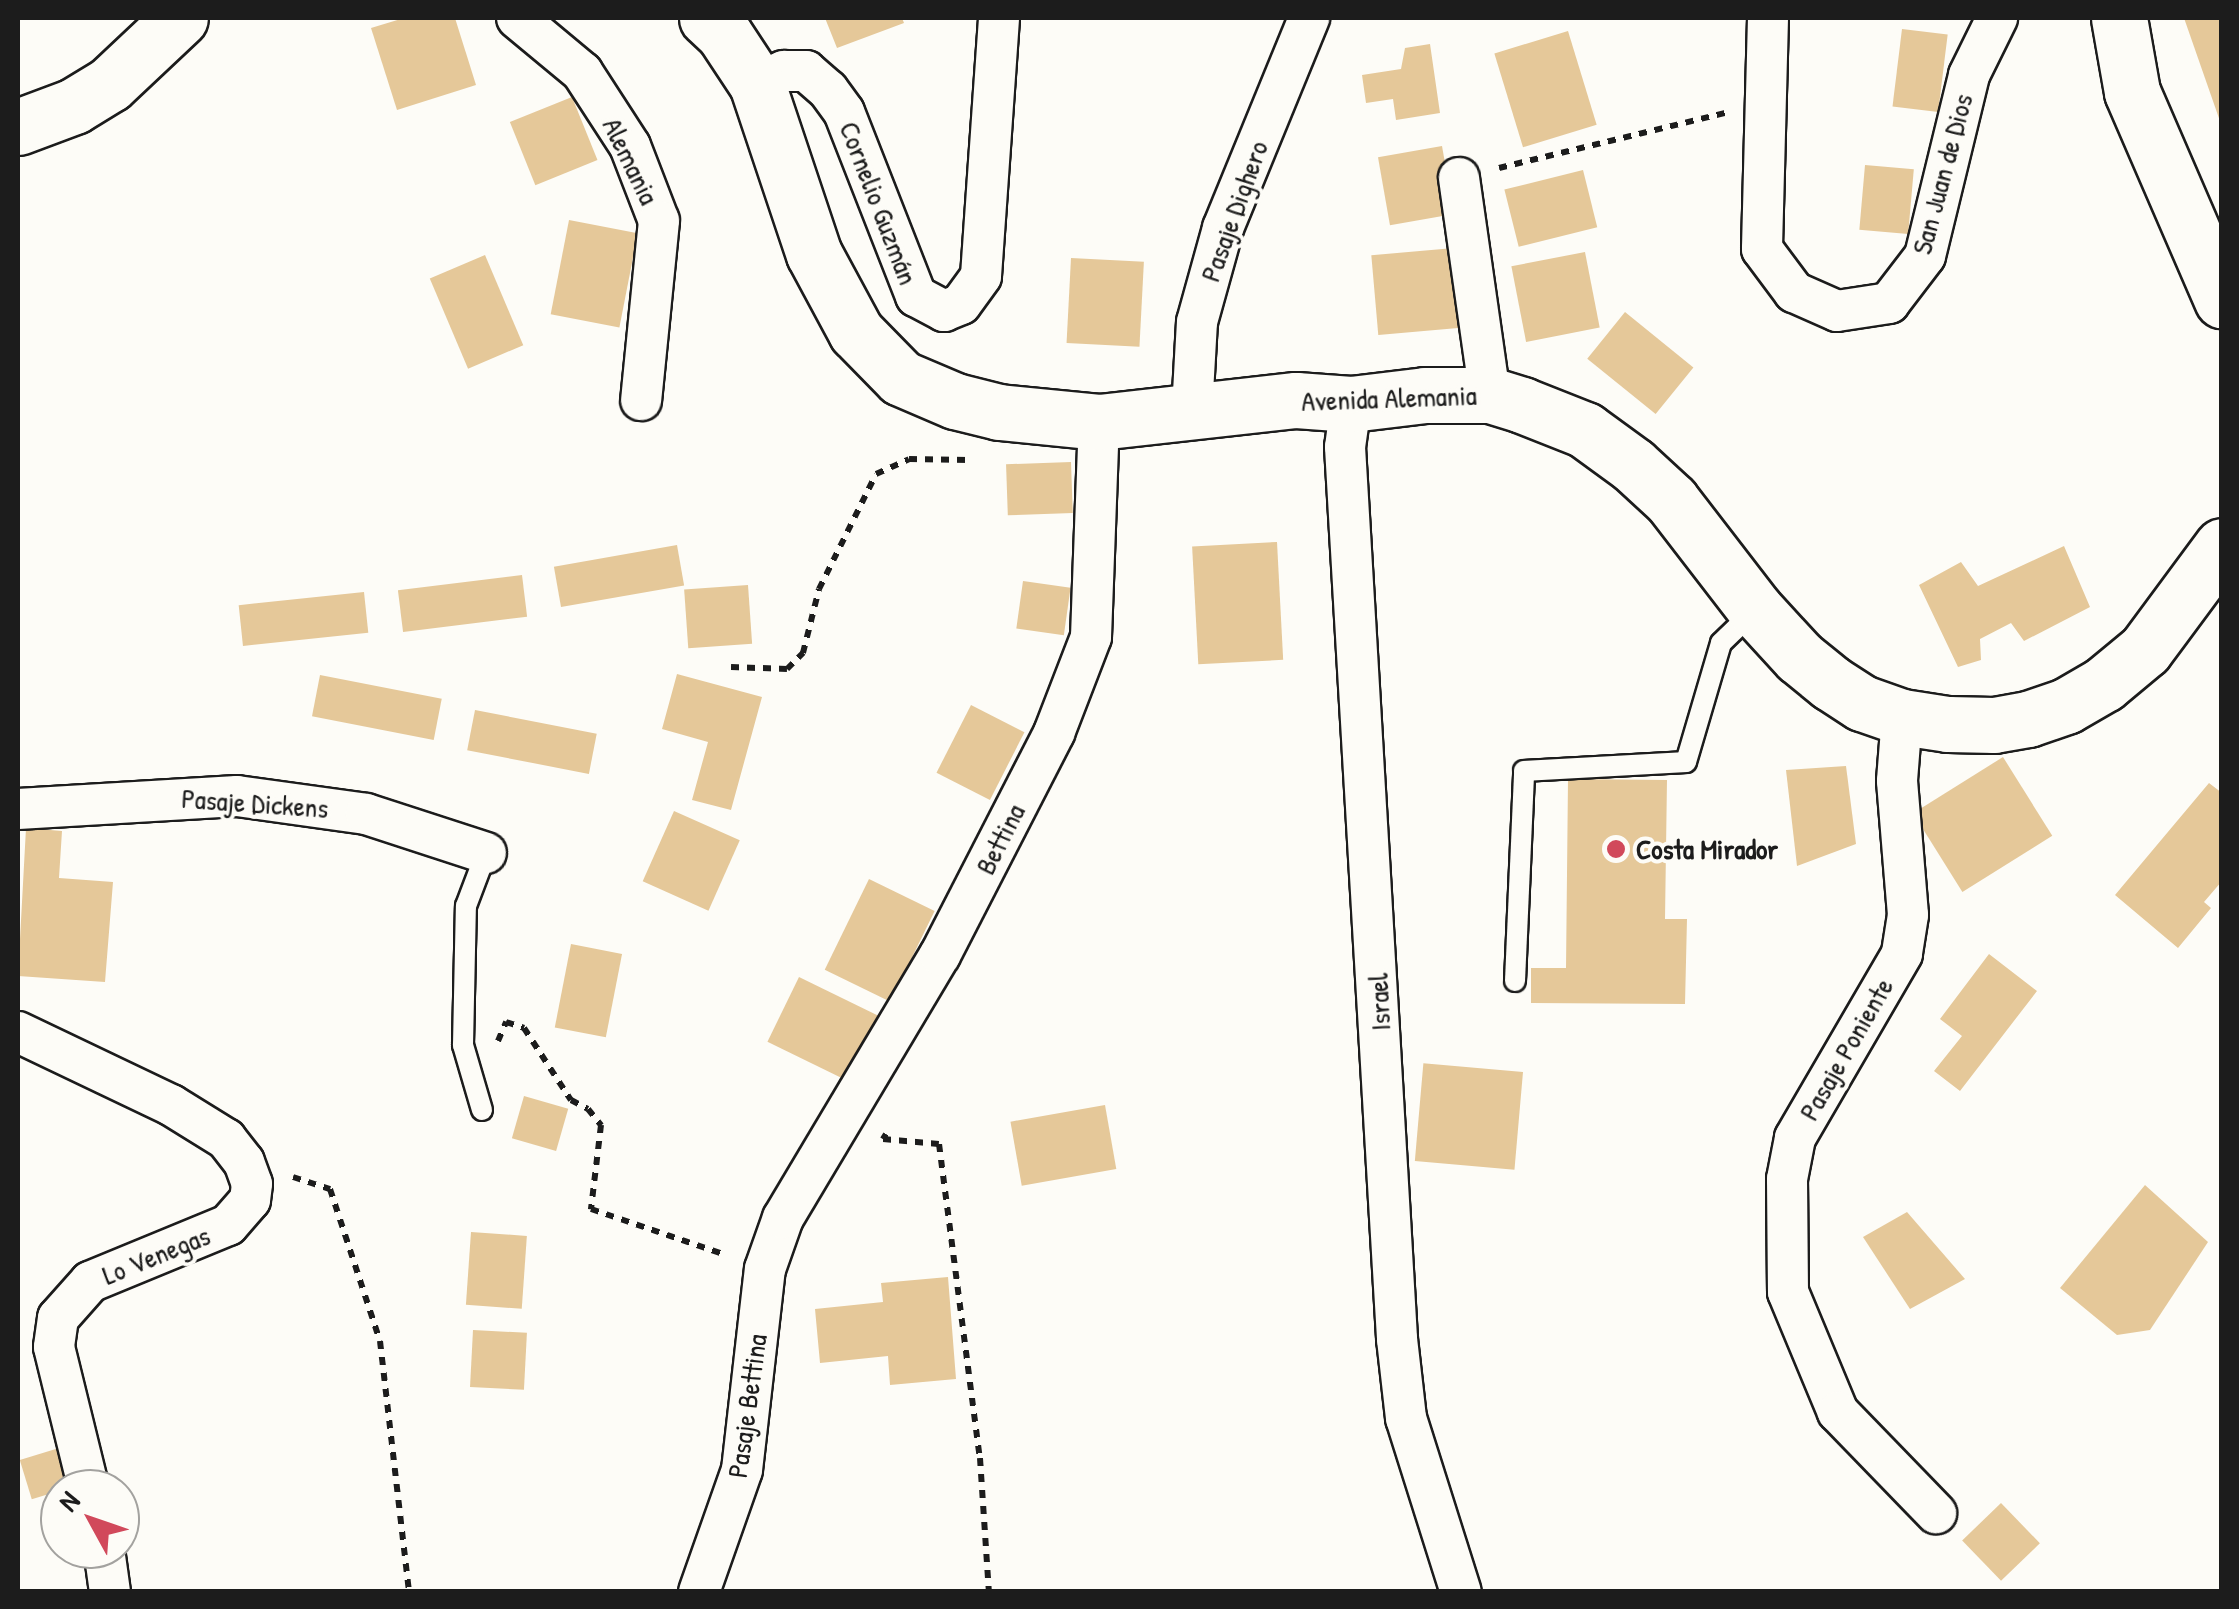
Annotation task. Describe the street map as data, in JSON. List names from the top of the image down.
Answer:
{
  "streets": {
    "main road": ["Avenida Alemania"],
    "street": [
      "Alemania",
      "San Juan de Dios",
      "Cornelio Guzmán",
      "Pasaje Dighero",
      "Pasaje Dickens",
      "Bettina",
      "Israel",
      "Pasaje Poniente",
      "Lo Venegas",
      "Pasaje Bettina"
    ]
  },
  "crossings": [
    ["Cornelio Guzmán", "Avenida Alemania"],
    ["Pasaje Dighero", "Avenida Alemania"],
    ["Avenida Alemania", "Bettina"],
    ["Avenida Alemania", "Israel"],
    ["Avenida Alemania", "Pasaje Poniente"],
    ["Bettina", "Pasaje Bettina"]
  ],
  "places": ["Costa Mirador"],
  "north": "top left"
}
